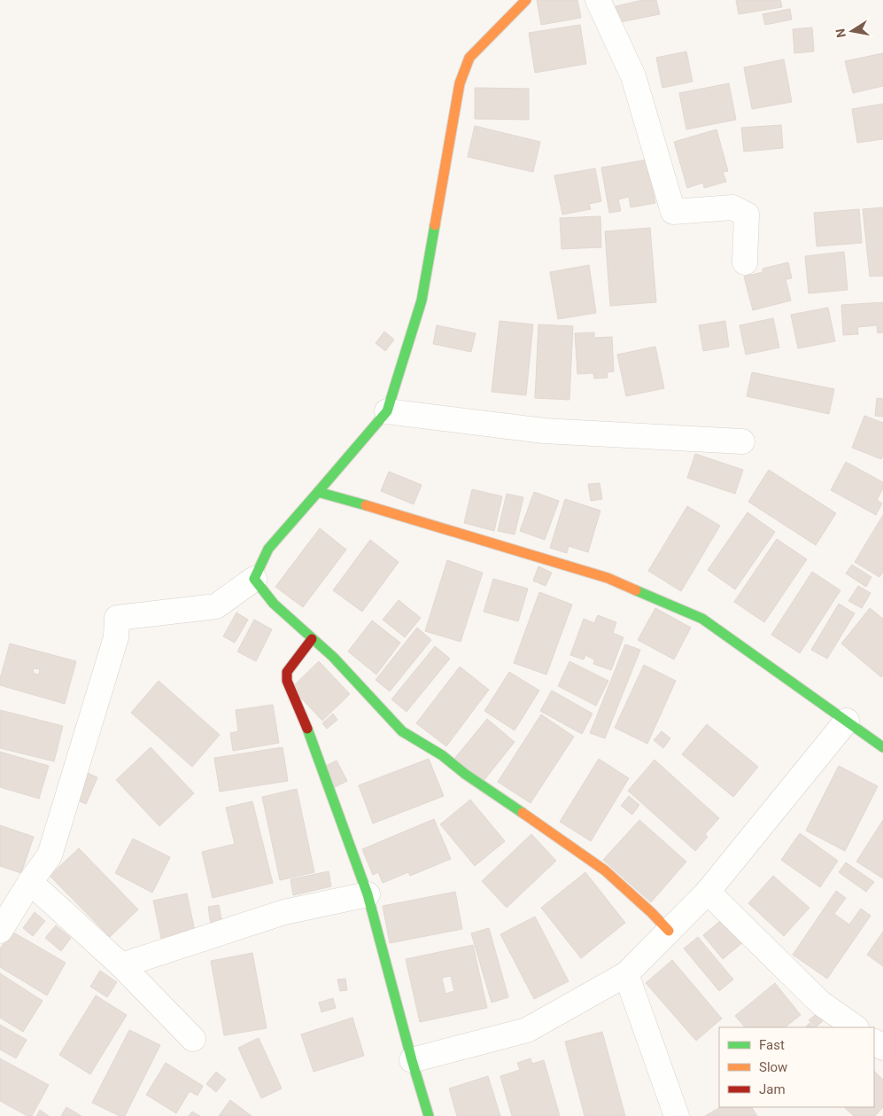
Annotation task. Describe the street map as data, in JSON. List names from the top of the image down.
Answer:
{
  "legend": ["Fast", "Slow", "Jam"],
  "north": "left"
}
